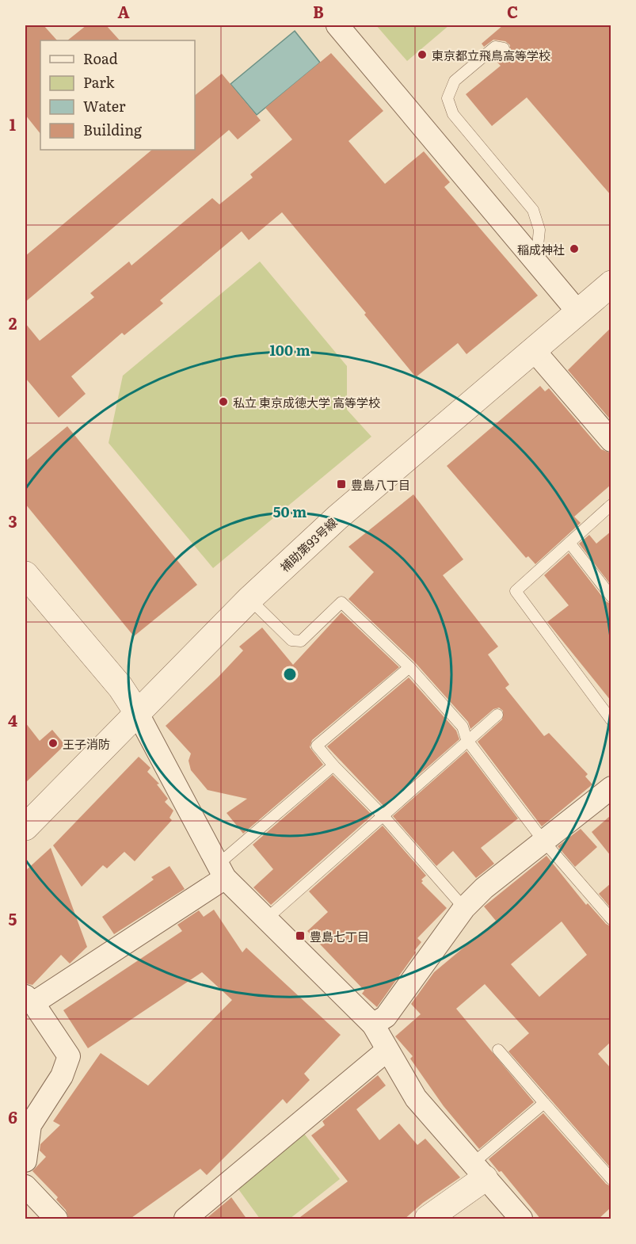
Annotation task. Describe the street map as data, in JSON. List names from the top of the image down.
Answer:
{
  "streets": {
    "street": ["補助第93号線"]
  },
  "places": {
    "other": [
      "東京都立飛鳥高等学校",
      "稲成神社",
      "私立 東京成徳大学 高等学校",
      "王子消防"
    ],
    "transit": ["豊島八丁目", "豊島七丁目"]
  },
  "legend": [
    "Road",
    "Park",
    "Water",
    "Building"
  ],
  "grid": {
    "columns": ["A", "B", "C"],
    "rows": [
      "1",
      "2",
      "3",
      "4",
      "5",
      "6"
    ]
  },
  "rings": ["100 m", "50 m"]
}
